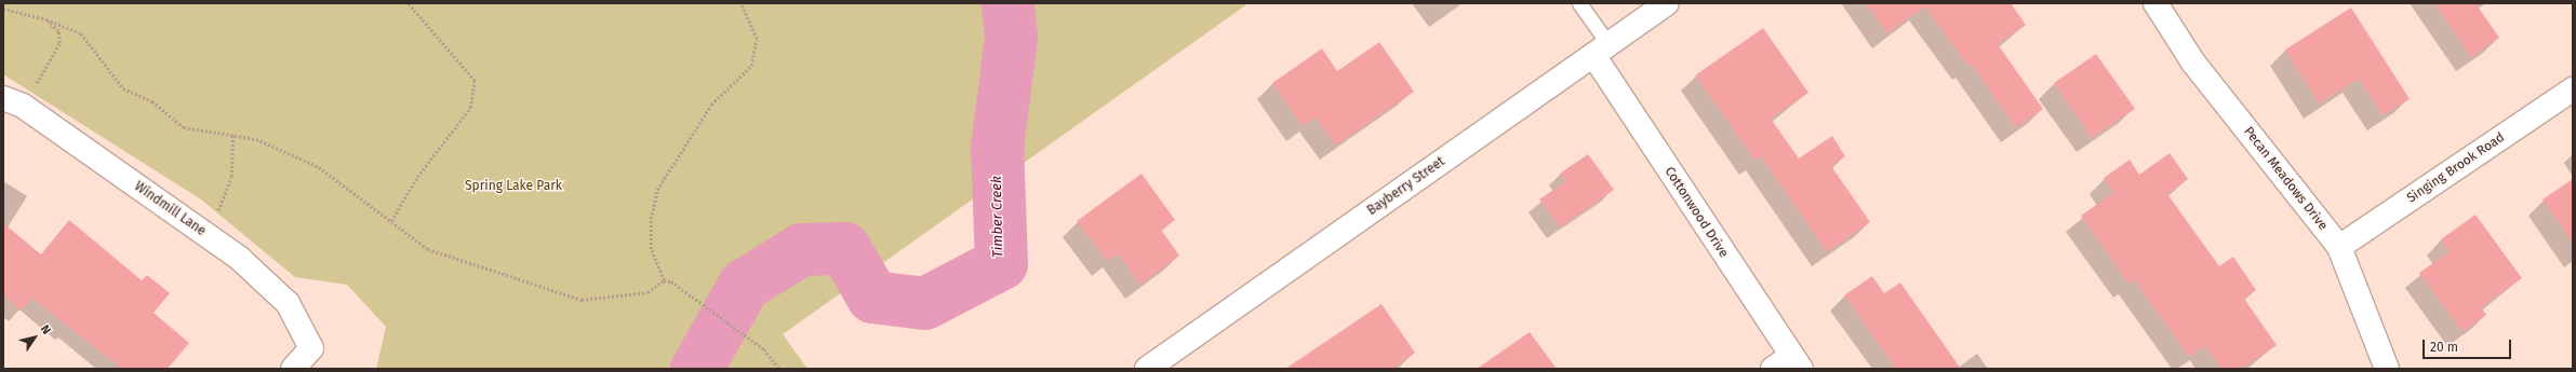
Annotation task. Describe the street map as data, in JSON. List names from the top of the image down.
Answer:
{
  "streets": {
    "street": [
      "Singing Brook Road",
      "Pecan Meadows Drive",
      "Bayberry Street",
      "Windmill Lane",
      "Cottonwood Drive"
    ]
  },
  "crossings": [
    ["Singing Brook Road", "Pecan Meadows Drive"],
    ["Bayberry Street", "Cottonwood Drive"]
  ],
  "water": ["Timber Creek"],
  "parks": ["Spring Lake Park"],
  "scale_bar": "20 m",
  "north": "top right"
}
